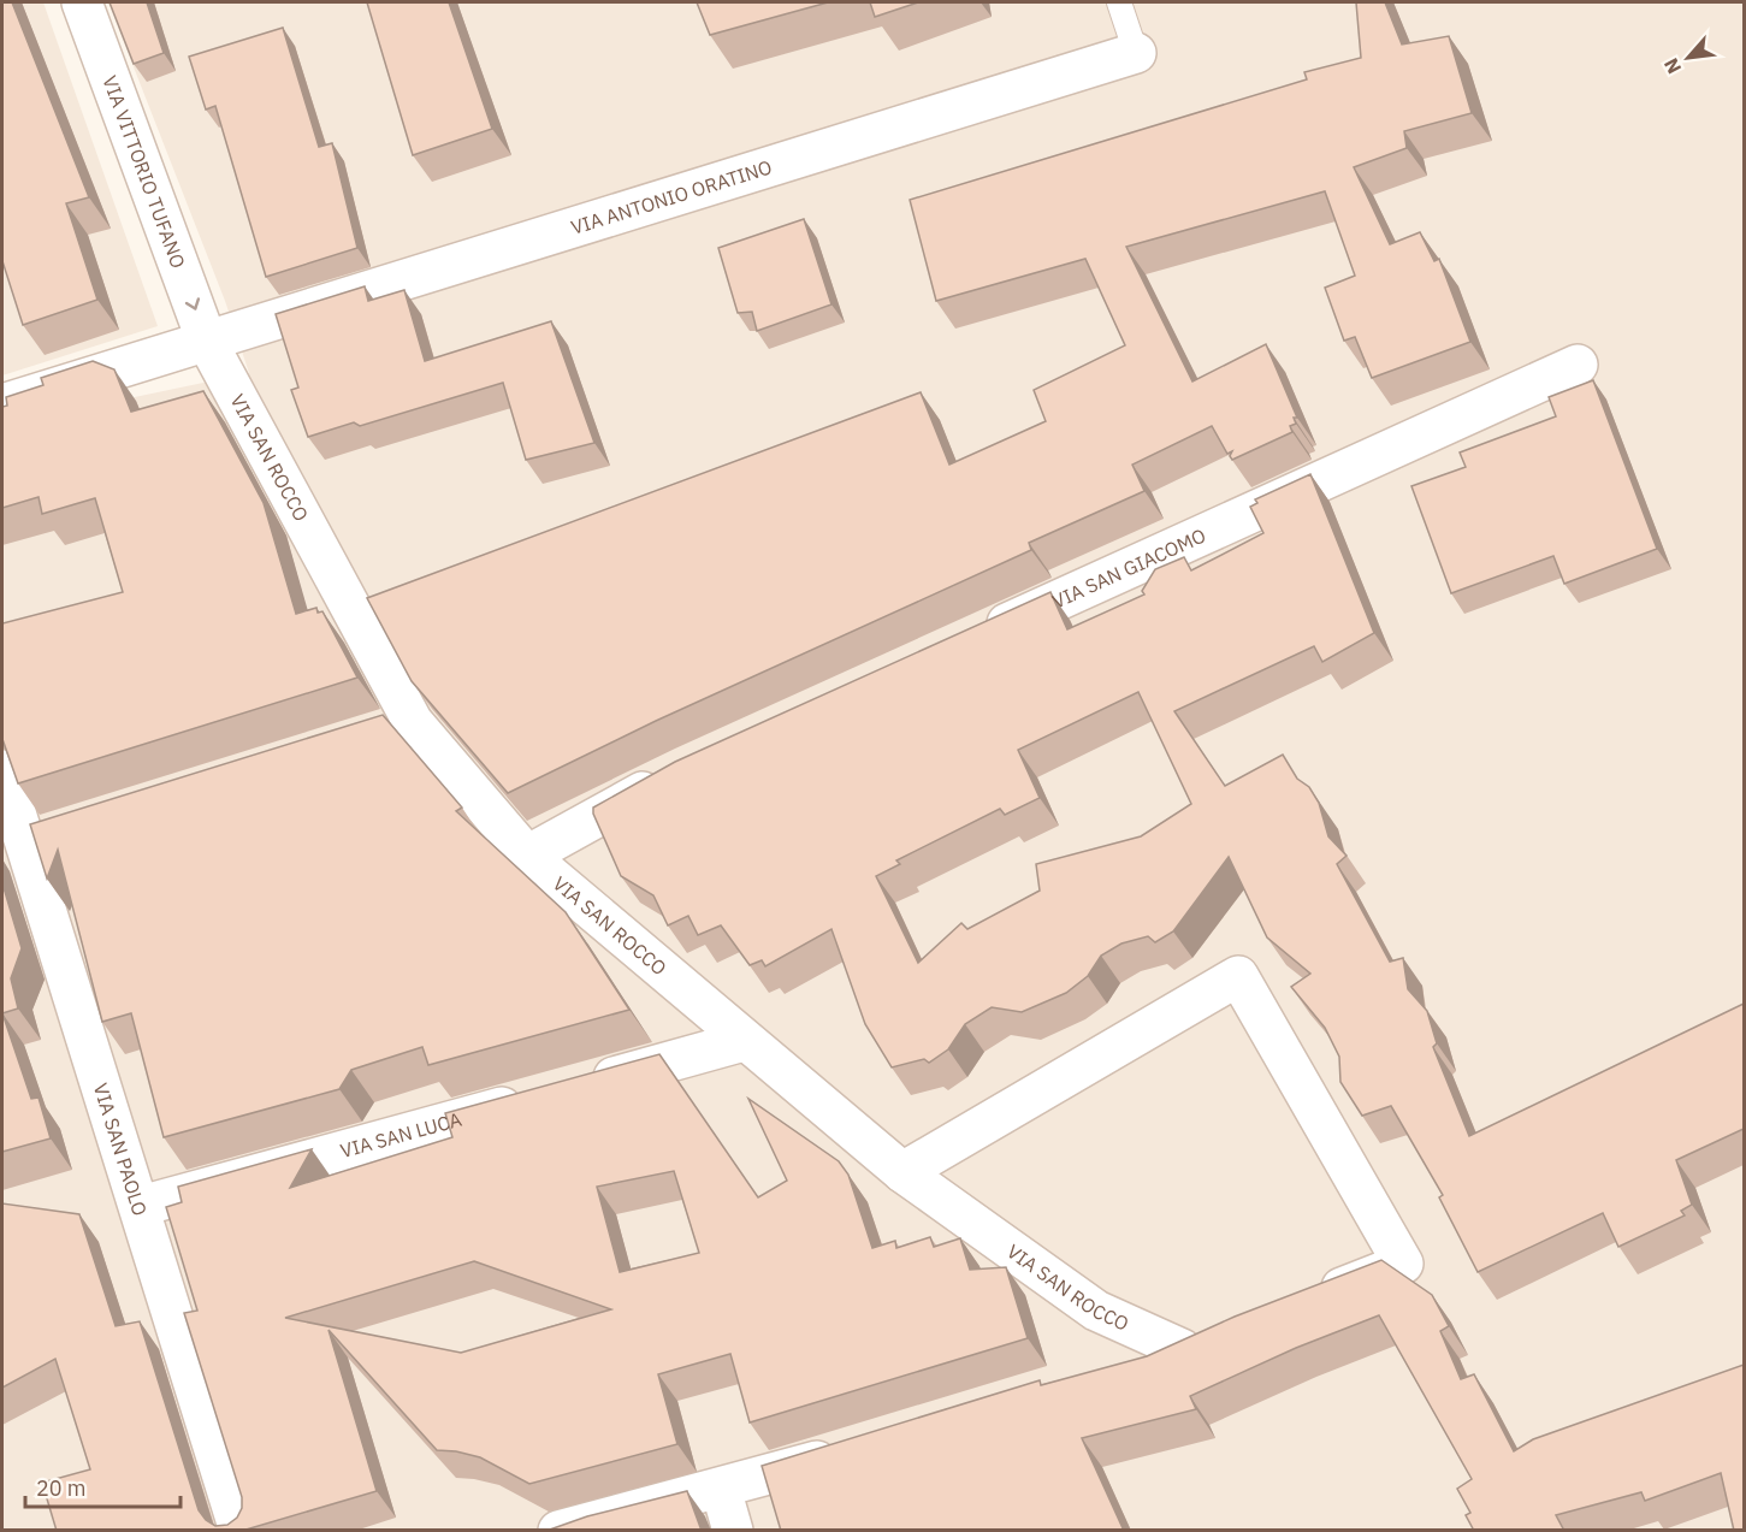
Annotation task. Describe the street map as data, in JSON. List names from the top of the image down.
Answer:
{
  "streets": {
    "street": [
      "VIA VITTORIO TUFANO",
      "VIA ANTONIO ORATINO",
      "VIA SAN ROCCO",
      "VIA SAN GIACOMO",
      "VIA SAN LUCA",
      "VIA SAN PAOLO"
    ]
  },
  "crossings": [
    ["VIA VITTORIO TUFANO", "VIA ANTONIO ORATINO"],
    ["VIA VITTORIO TUFANO", "VIA SAN ROCCO"],
    ["VIA ANTONIO ORATINO", "VIA SAN ROCCO"],
    ["VIA SAN LUCA", "VIA SAN PAOLO"]
  ],
  "one_way": ["VIA VITTORIO TUFANO"],
  "scale_bar": "20 m",
  "north": "bottom left"
}
